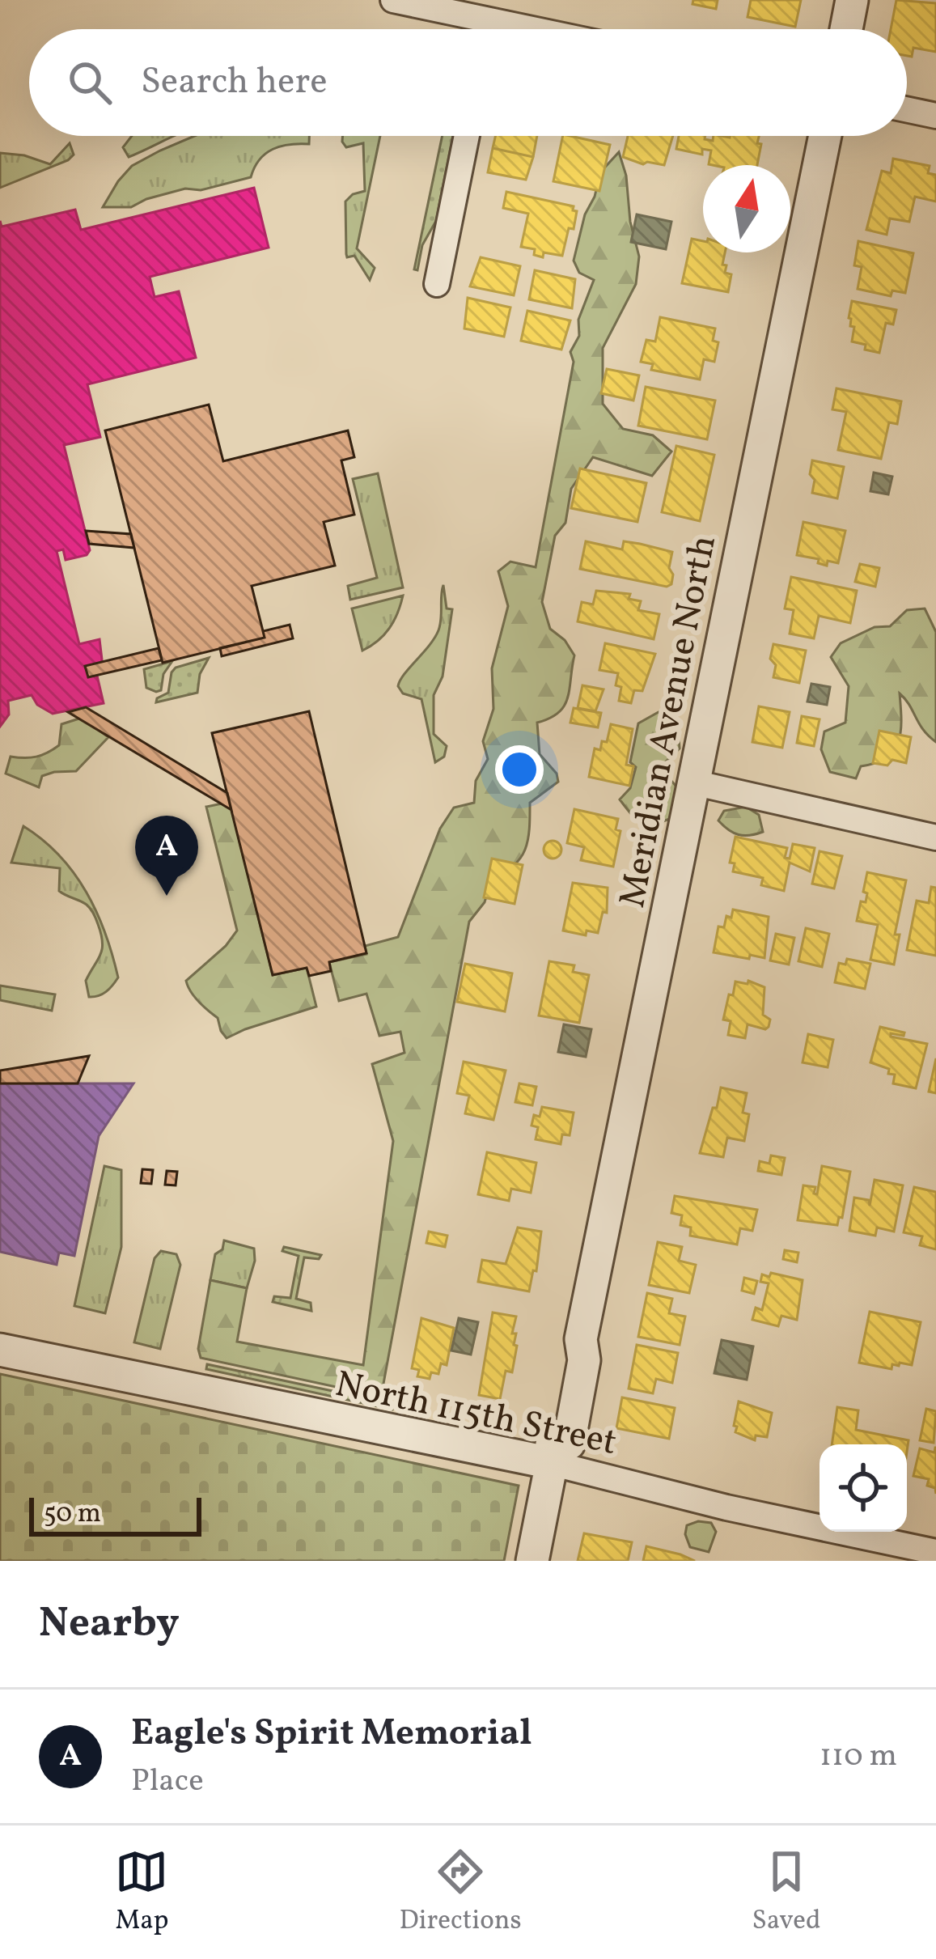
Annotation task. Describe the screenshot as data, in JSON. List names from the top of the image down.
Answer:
{
  "streets": {
    "street": ["Meridian Avenue North", "North 115th Street"]
  },
  "crossings": [
    ["Meridian Avenue North", "North 115th Street"]
  ],
  "scale_bar": "50 m",
  "north": "top",
  "page": {
    "search": "Search here",
    "pins": "A",
    "scale": "50 m",
    "heading": "Nearby",
    "list": [
      {
        "mark": "A",
        "name": "Eagle's Spirit Memorial",
        "note": "Place",
        "value": "110 m"
      }
    ],
    "nav": ["Map", "Directions", "Saved"]
  }
}
